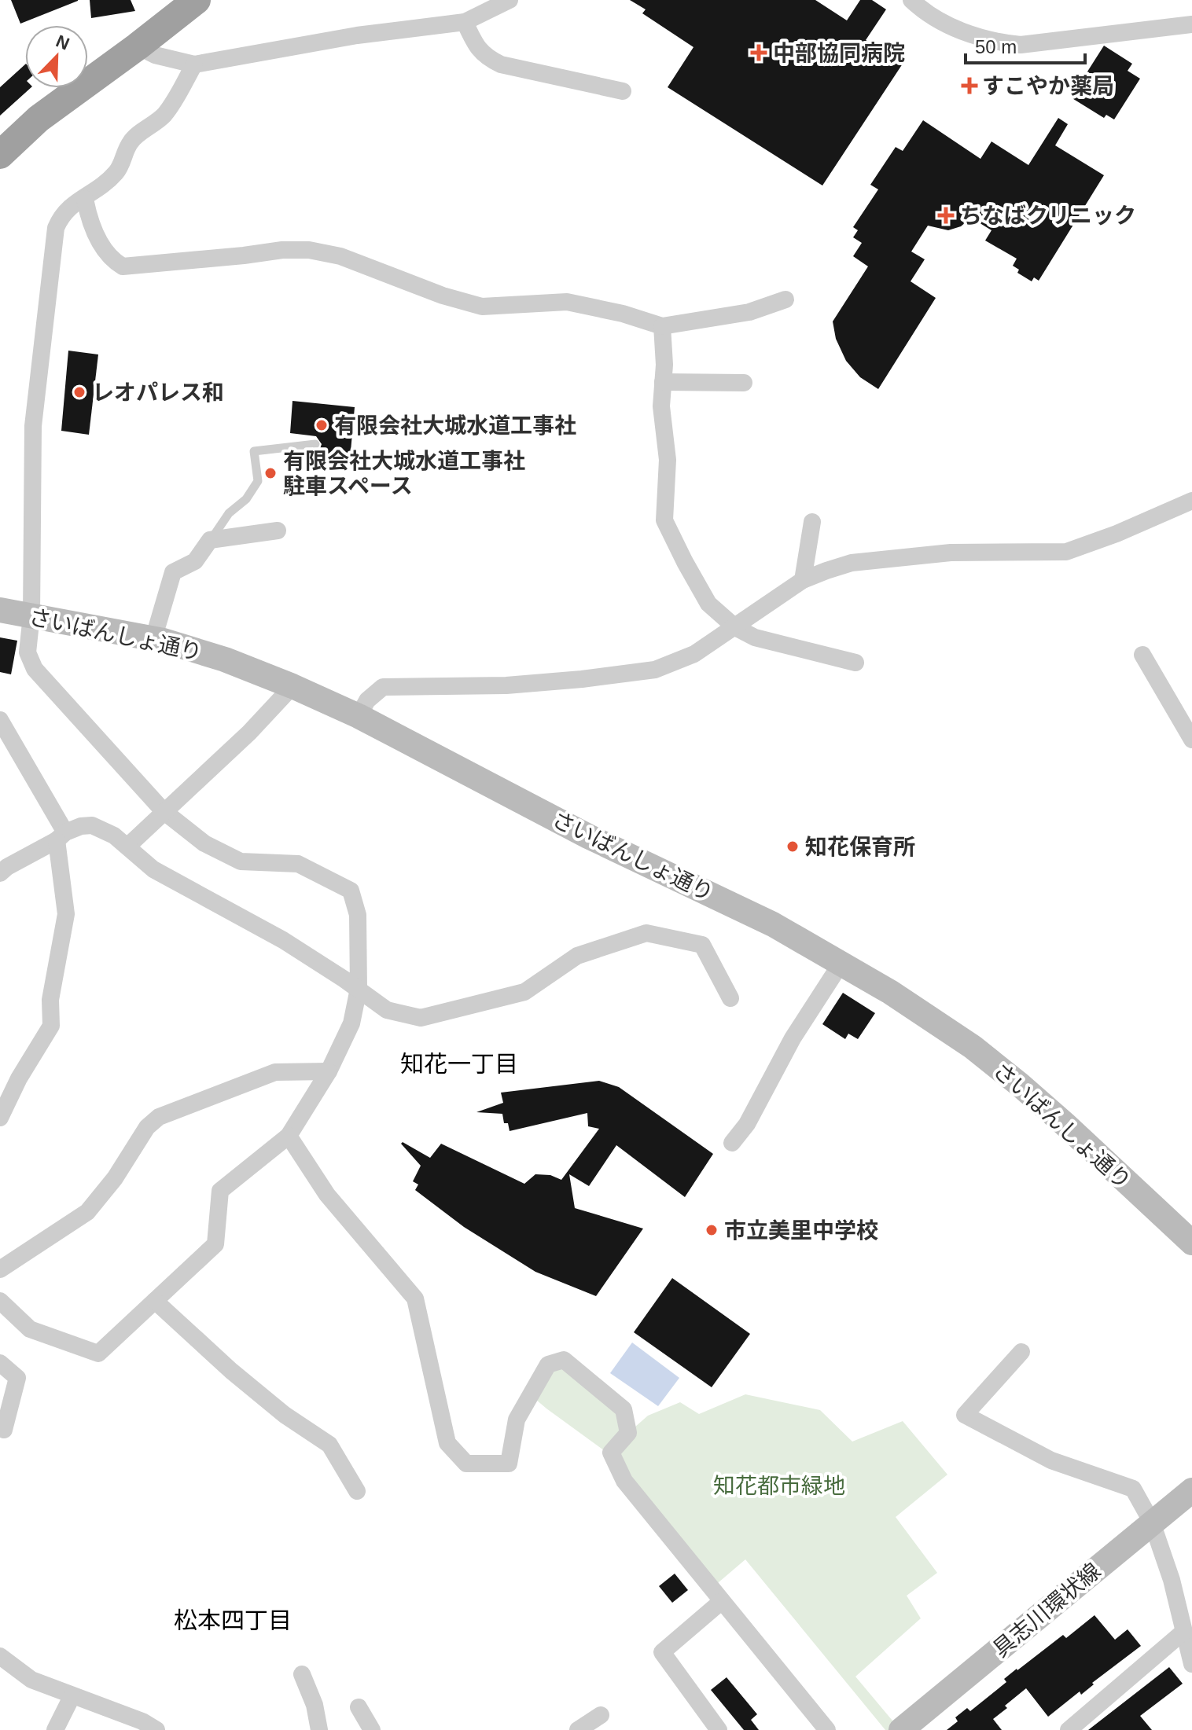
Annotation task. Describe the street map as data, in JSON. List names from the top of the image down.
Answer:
{
  "streets": {
    "main road": ["さいばんしょ通り", "具志川環状線"]
  },
  "districts": ["知花一丁目", "松本四丁目"],
  "parks": ["知花都市緑地"],
  "places": {
    "health": ["中部協同病院", "すこやか薬局", "ちなばクリニック"],
    "other": [
      "レオパレス和",
      "有限会社大城水道工事社",
      "有限会社大城水道工事社 駐車スペース",
      "知花保育所",
      "市立美里中学校"
    ]
  },
  "scale_bar": "50 m",
  "north": "top right"
}
